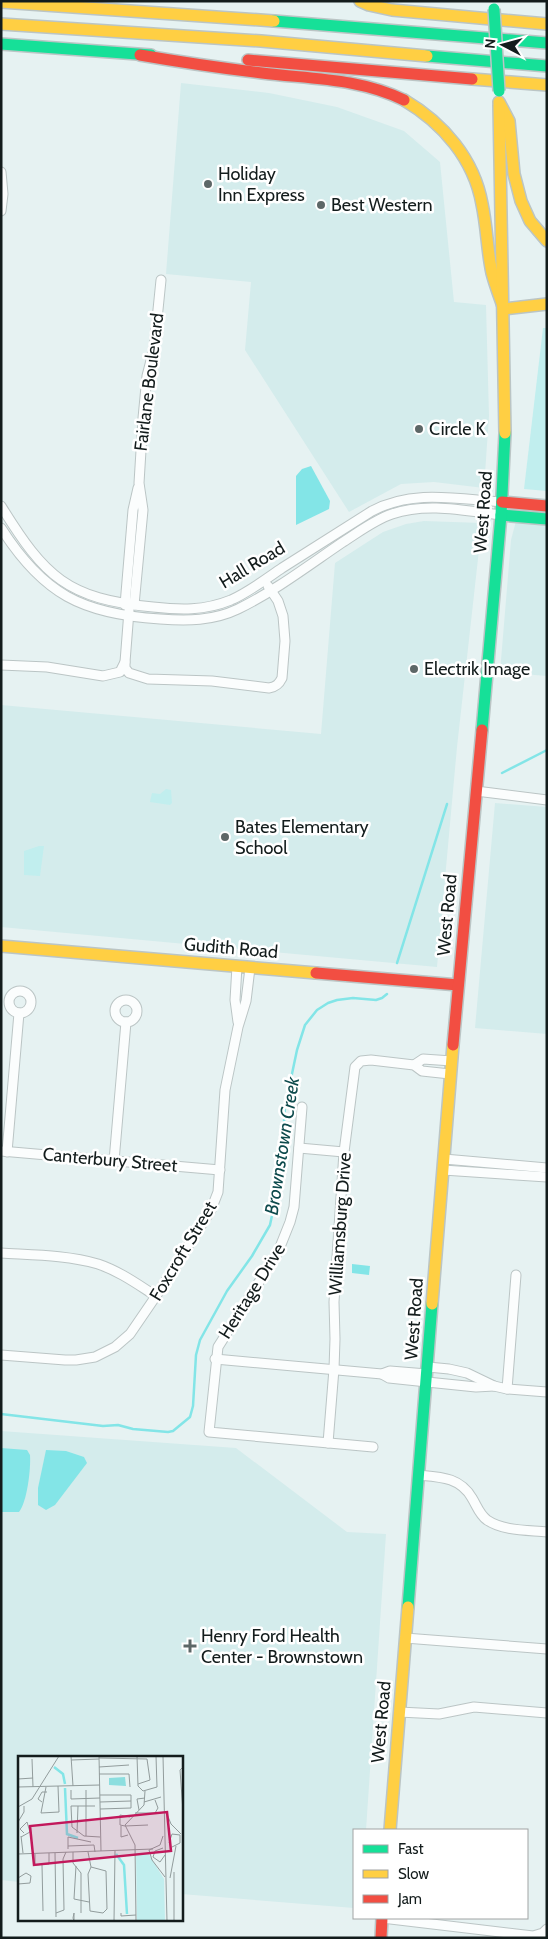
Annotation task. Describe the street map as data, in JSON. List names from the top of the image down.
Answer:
{
  "streets": {
    "main road": ["West Road", "Hall Road", "Gudith Road"],
    "street": [
      "Fairlane Boulevard",
      "Canterbury Street",
      "Williamsburg Drive",
      "Foxcroft Street",
      "Heritage Drive"
    ]
  },
  "crossings": [
    ["Fairlane Boulevard", "Hall Road"],
    ["West Road", "Hall Road"],
    ["West Road", "Gudith Road"],
    ["West Road", "Williamsburg Drive"],
    ["Gudith Road", "Foxcroft Street"],
    ["Canterbury Street", "Foxcroft Street"],
    ["Williamsburg Drive", "Heritage Drive"]
  ],
  "water": ["Brownstown Creek"],
  "places": {
    "other": [
      "Holiday Inn Express",
      "Best Western",
      "Circle K",
      "Electrik Image",
      "Bates Elementary School"
    ],
    "health": ["Henry Ford Health Center - Brownstown"]
  },
  "legend": ["Fast", "Slow", "Jam"],
  "north": "left"
}
